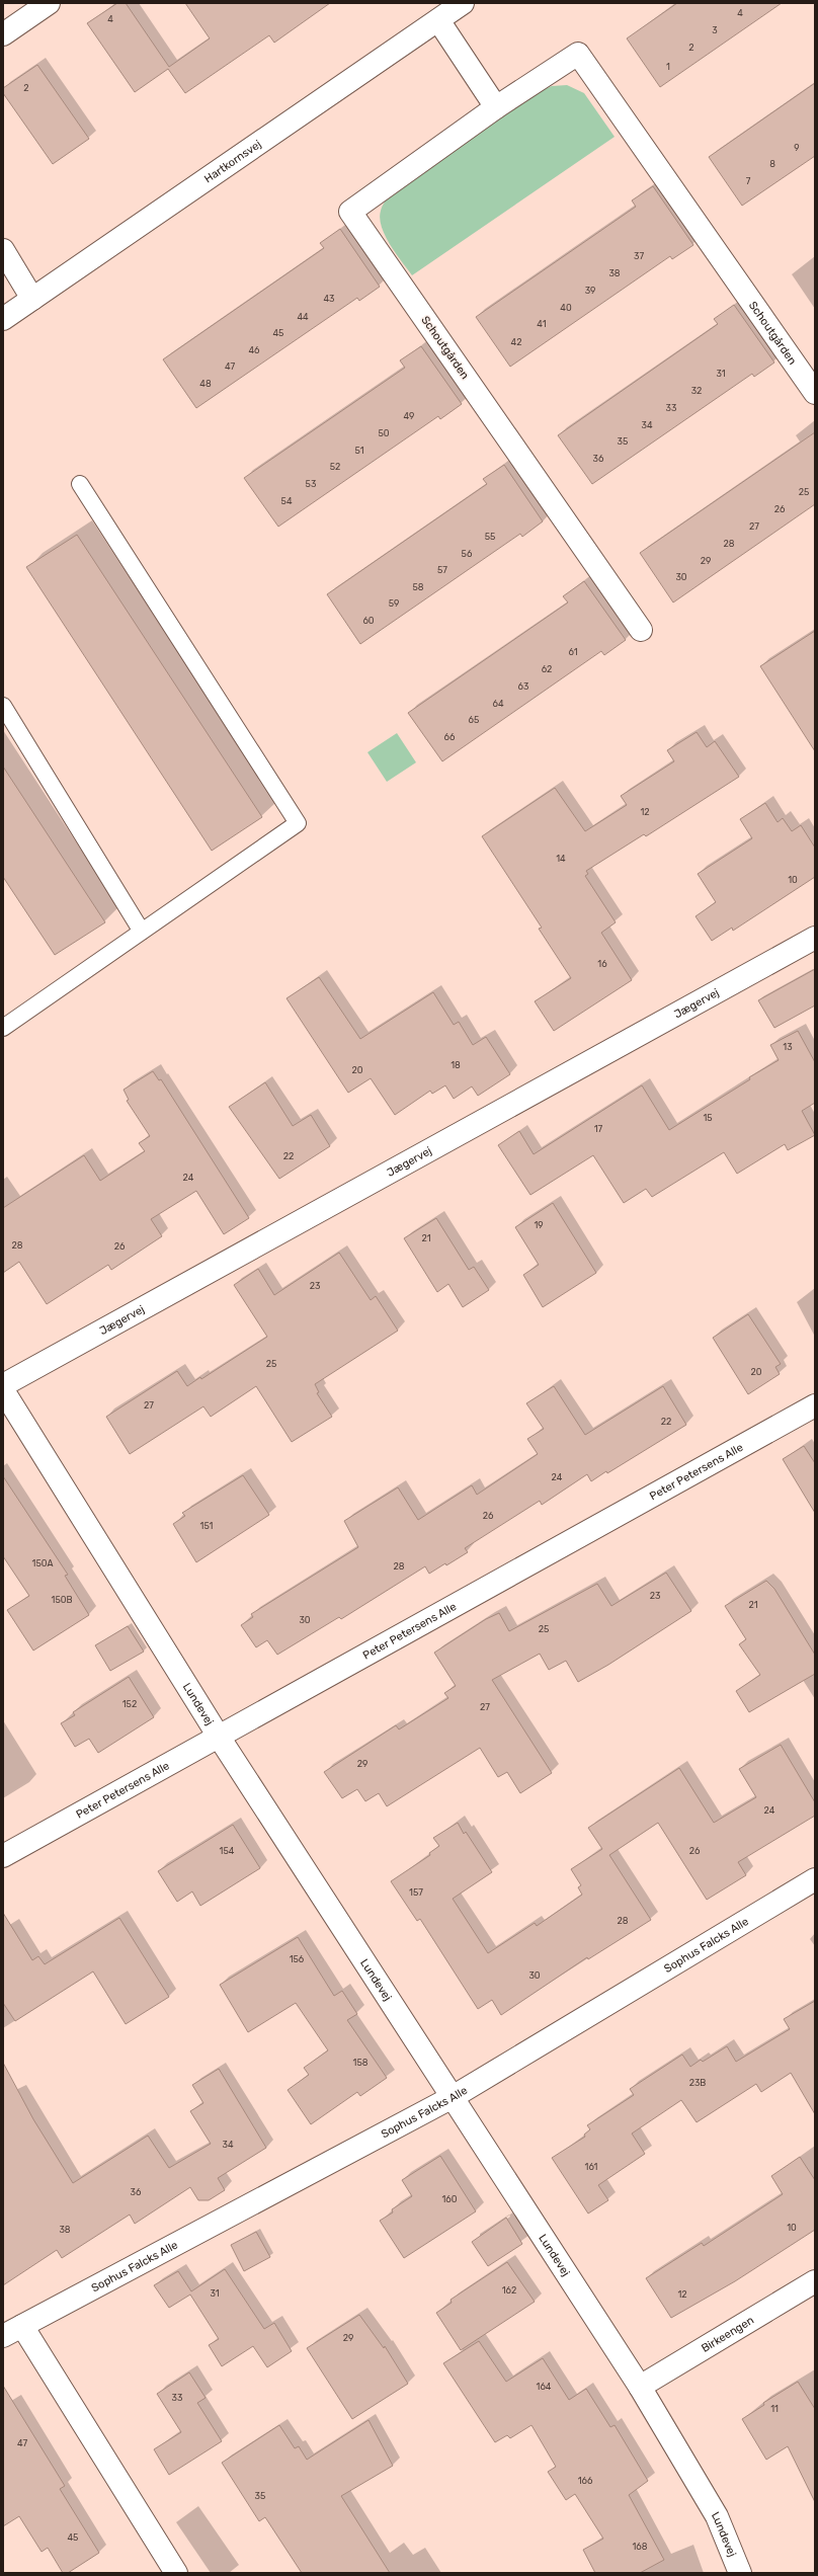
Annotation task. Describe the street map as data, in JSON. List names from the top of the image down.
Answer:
{
  "streets": {
    "street": [
      "Hartkornsvej",
      "Schoutgården",
      "Jægervej",
      "Peter Petersens Alle",
      "Lundevej",
      "Sophus Falcks Alle",
      "Birkeengen"
    ]
  },
  "crossings": [
    ["Peter Petersens Alle", "Lundevej"],
    ["Lundevej", "Sophus Falcks Alle"],
    ["Lundevej", "Birkeengen"]
  ],
  "house_numbers": [
    "4",
    "4",
    "3",
    "2",
    "1",
    "2",
    "9",
    "8",
    "7",
    "37",
    "38",
    "39",
    "43",
    "40",
    "44",
    "41",
    "45",
    "42",
    "46",
    "47",
    "31",
    "48",
    "32",
    "33",
    "49",
    "34",
    "50",
    "35",
    "51",
    "36",
    "52",
    "53",
    "25",
    "54",
    "26",
    "27",
    "55",
    "28",
    "56",
    "29",
    "57",
    "30",
    "58",
    "59",
    "60",
    "61",
    "62",
    "63",
    "64",
    "65",
    "66",
    "12",
    "14",
    "10",
    "16",
    "13",
    "18",
    "20",
    "15",
    "17",
    "22",
    "24",
    "19",
    "21",
    "28",
    "26",
    "23",
    "25",
    "20",
    "27",
    "22",
    "24",
    "26",
    "151",
    "150A",
    "28",
    "23",
    "150B",
    "21",
    "30",
    "25",
    "152",
    "27",
    "29",
    "24",
    "154",
    "26",
    "157",
    "28",
    "156",
    "30",
    "158",
    "23B",
    "34",
    "161",
    "36",
    "160",
    "10",
    "38",
    "162",
    "31",
    "12",
    "29",
    "164",
    "33",
    "11",
    "47",
    "166",
    "35",
    "45",
    "168"
  ]
}
